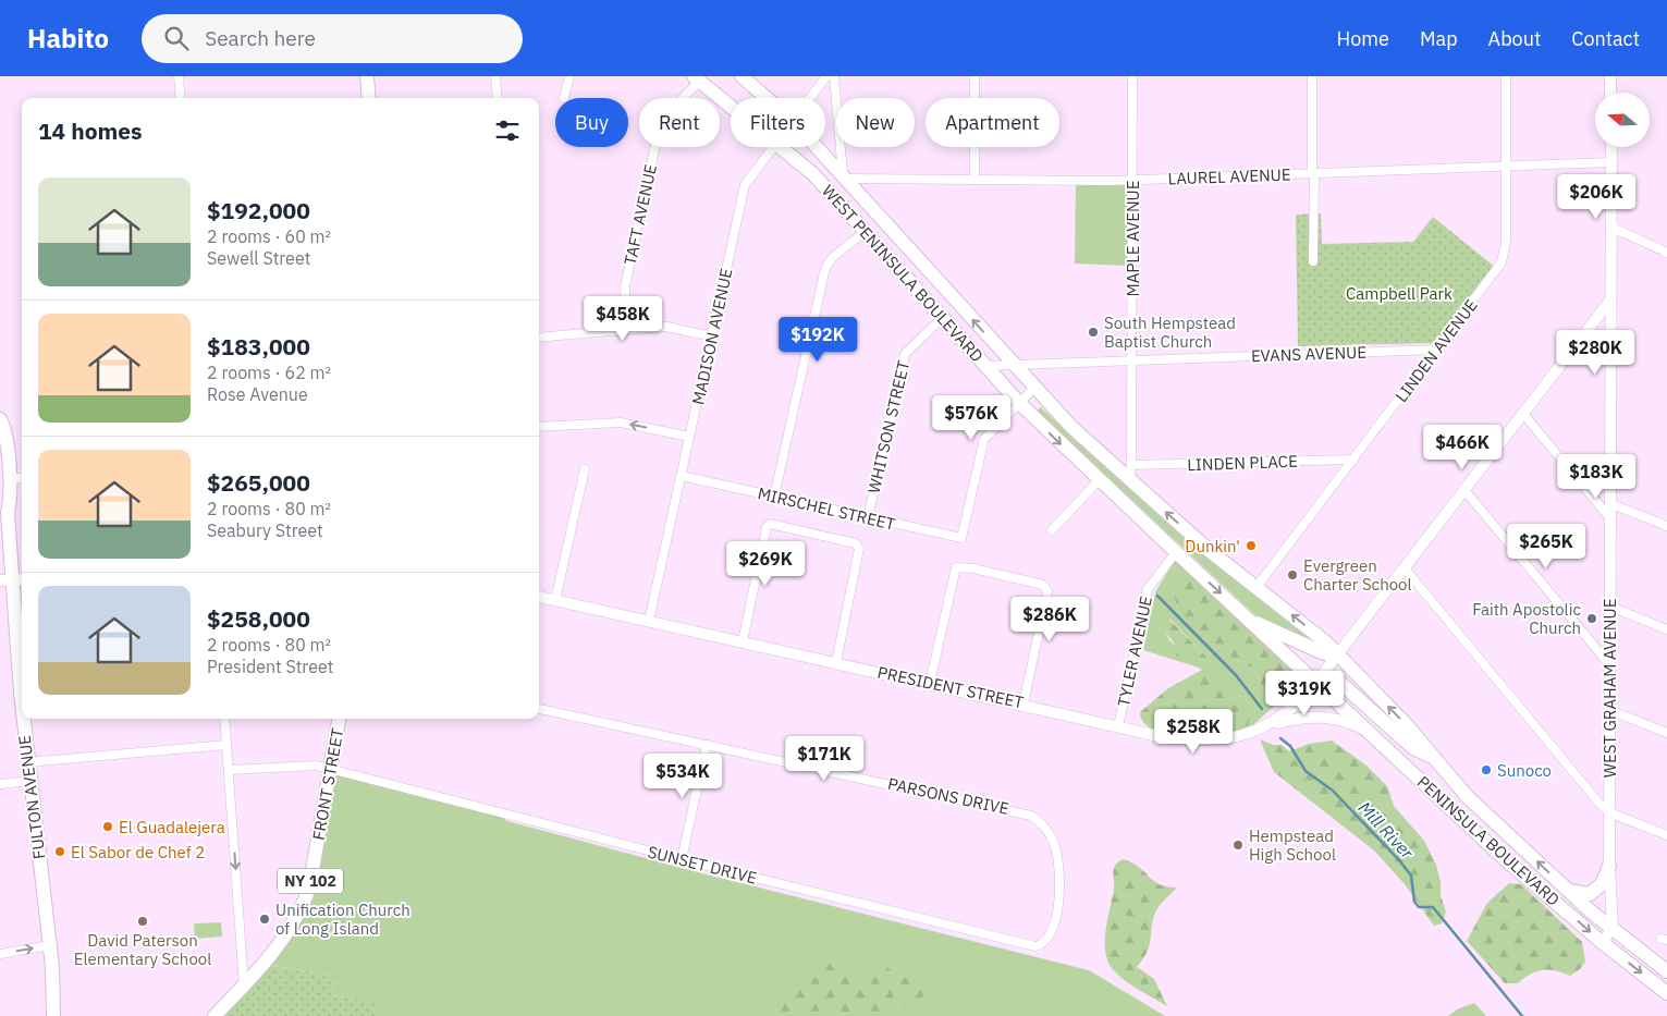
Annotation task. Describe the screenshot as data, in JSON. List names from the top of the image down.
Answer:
{
  "streets": {
    "main road": [
      "WEST PENINSULA BOULEVARD",
      "FRONT STREET",
      "FULTON AVENUE",
      "PENINSULA BOULEVARD",
      "NY 102"
    ],
    "street": [
      "LAUREL AVENUE",
      "TAFT AVENUE",
      "MAPLE AVENUE",
      "MADISON AVENUE",
      "LINDEN AVENUE",
      "EVANS AVENUE",
      "WHITSON STREET",
      "LINDEN PLACE",
      "MIRSCHEL STREET",
      "TYLER AVENUE",
      "PRESIDENT STREET",
      "WEST GRAHAM AVENUE",
      "PARSONS DRIVE",
      "SUNSET DRIVE"
    ]
  },
  "crossings": [
    ["LAUREL AVENUE", "MAPLE AVENUE"],
    ["LAUREL AVENUE", "WEST PENINSULA BOULEVARD"],
    ["LAUREL AVENUE", "LINDEN AVENUE"],
    ["LAUREL AVENUE", "WEST GRAHAM AVENUE"],
    ["TAFT AVENUE", "WEST PENINSULA BOULEVARD"],
    ["MAPLE AVENUE", "WEST PENINSULA BOULEVARD"],
    ["MAPLE AVENUE", "EVANS AVENUE"],
    ["MAPLE AVENUE", "LINDEN PLACE"],
    ["WEST PENINSULA BOULEVARD", "LINDEN AVENUE"],
    ["WEST PENINSULA BOULEVARD", "EVANS AVENUE"],
    ["WEST PENINSULA BOULEVARD", "WHITSON STREET"],
    ["WEST PENINSULA BOULEVARD", "MIRSCHEL STREET"],
    ["WEST PENINSULA BOULEVARD", "TYLER AVENUE"],
    ["WEST PENINSULA BOULEVARD", "PRESIDENT STREET"],
    ["WEST PENINSULA BOULEVARD", "PENINSULA BOULEVARD"],
    ["MADISON AVENUE", "MIRSCHEL STREET"],
    ["MADISON AVENUE", "PRESIDENT STREET"],
    ["LINDEN AVENUE", "EVANS AVENUE"],
    ["LINDEN AVENUE", "LINDEN PLACE"],
    ["WHITSON STREET", "MIRSCHEL STREET"],
    ["TYLER AVENUE", "PRESIDENT STREET"],
    ["PRESIDENT STREET", "WEST GRAHAM AVENUE"],
    ["PRESIDENT STREET", "PENINSULA BOULEVARD"],
    ["WEST GRAHAM AVENUE", "PENINSULA BOULEVARD"],
    ["FRONT STREET", "SUNSET DRIVE"],
    ["PARSONS DRIVE", "SUNSET DRIVE"]
  ],
  "water": ["Mill River"],
  "parks": ["Campbell Park"],
  "places": [
    "South Hempstead Baptist Church",
    "Dunkin'",
    "Evergreen Charter School",
    "Faith Apostolic Church",
    "Sunoco",
    "El Guadalejera",
    "Hempstead High School",
    "El Sabor de Chef 2",
    "Unification Church of Long Island",
    "David Paterson Elementary School"
  ],
  "north": "left",
  "page": {
    "header": "Habito",
    "search": "Search here",
    "nav": [
      "Home",
      "Map",
      "About",
      "Contact"
    ],
    "chip": [
      "Buy",
      "Rent",
      "Filters",
      "New",
      "Apartment"
    ],
    "heading": "14 homes",
    "list": [
      {
        "name": "$192,000",
        "note": "2 rooms · 60 m² · Sewell Street"
      },
      {
        "name": "$183,000",
        "note": "2 rooms · 62 m² · Rose Avenue"
      },
      {
        "name": "$265,000",
        "note": "2 rooms · 80 m² · Seabury Street"
      },
      {
        "name": "$258,000",
        "note": "2 rooms · 80 m² · President Street"
      }
    ],
    "price": [
      "$206K",
      "$458K",
      "$192K",
      "$280K",
      "$576K",
      "$466K",
      "$183K",
      "$265K",
      "$269K",
      "$286K",
      "$319K",
      "$258K",
      "$171K",
      "$534K"
    ]
  }
}
